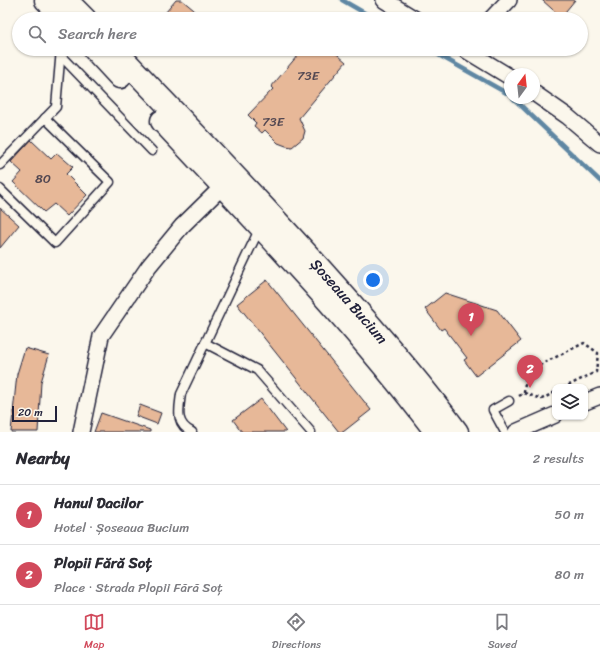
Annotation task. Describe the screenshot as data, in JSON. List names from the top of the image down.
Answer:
{
  "streets": {
    "main road": ["Șoseaua Bucium"]
  },
  "house_numbers": ["73E", "73E", "80"],
  "scale_bar": "20 m",
  "north": "top",
  "page": {
    "search": "Search here",
    "pins": ["1", "2"],
    "scale": "20 m",
    "heading": ["Nearby", "2 results"],
    "list": [
      {
        "mark": "1",
        "name": "Hanul Dacilor",
        "note": "Hotel · Șoseaua Bucium",
        "value": "50 m"
      },
      {
        "mark": "2",
        "name": "Plopii Fără Soț",
        "note": "Place · Strada Plopii Fără Soț",
        "value": "80 m"
      }
    ],
    "nav": ["Map", "Directions", "Saved"]
  }
}
